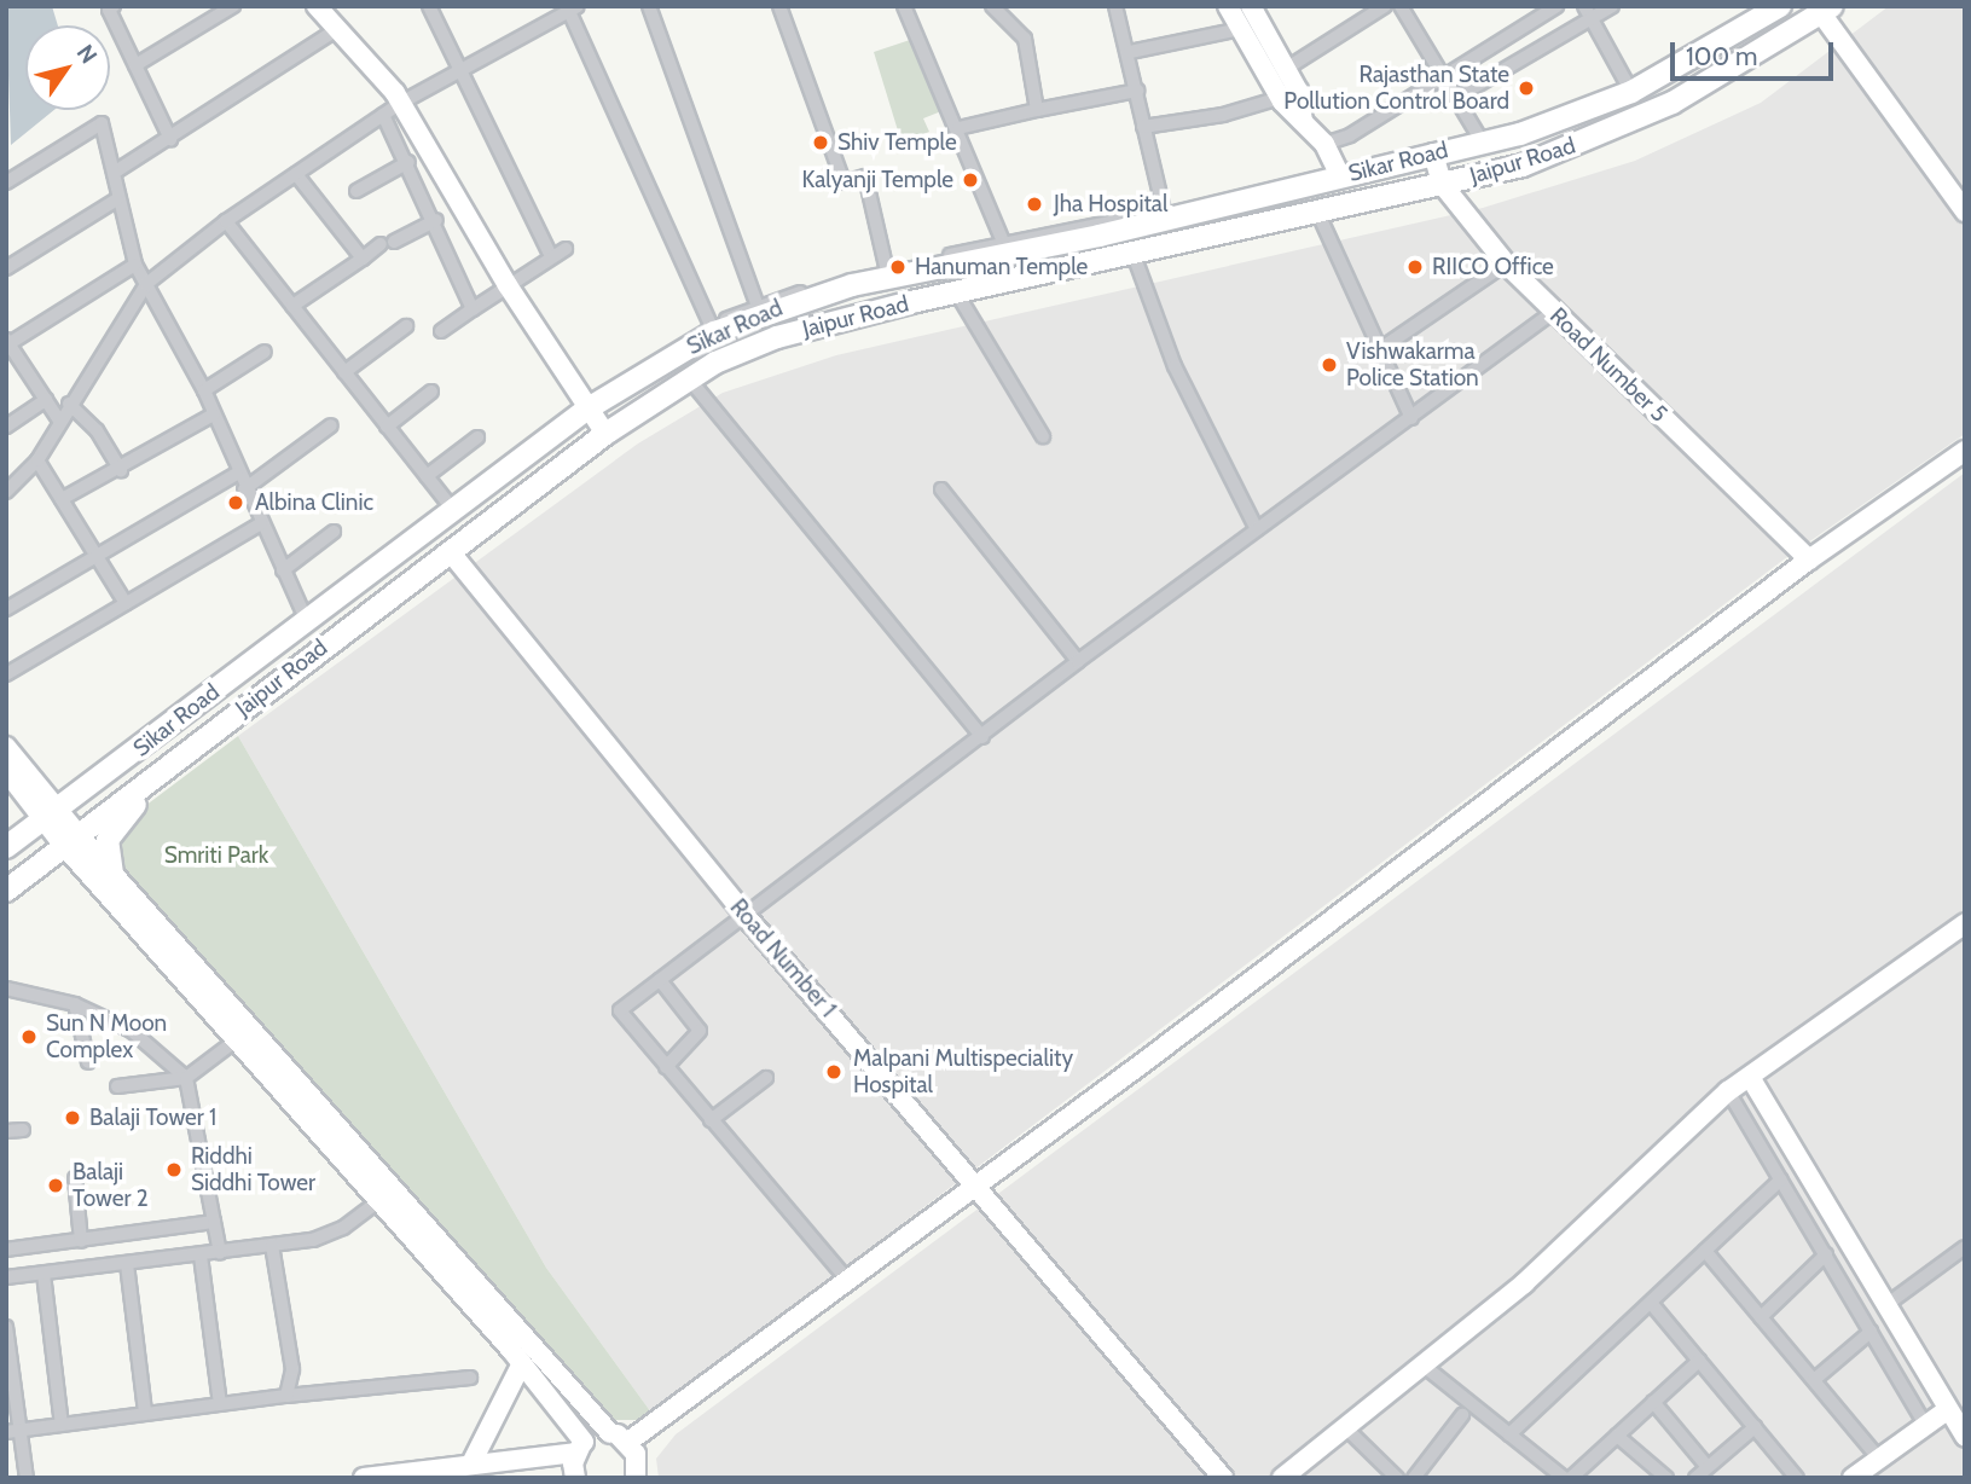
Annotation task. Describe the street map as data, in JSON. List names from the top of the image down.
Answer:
{
  "streets": {
    "main road": ["Jaipur Road", "Sikar Road"],
    "street": ["Road Number 5", "Road Number 1"]
  },
  "crossings": [
    ["Jaipur Road", "Road Number 5"],
    ["Jaipur Road", "Road Number 1"],
    ["Sikar Road", "Road Number 5"]
  ],
  "parks": ["Smriti Park"],
  "places": [
    "Rajasthan State Pollution Control Board",
    "Shiv Temple",
    "Kalyanji Temple",
    "Jha Hospital",
    "Hanuman Temple",
    "RIICO Office",
    "Vishwakarma Police Station",
    "Albina Clinic",
    "Sun N Moon Complex",
    "Malpani Multispeciality Hospital",
    "Balaji Tower 1",
    "Riddhi Siddhi Tower",
    "Balaji Tower 2"
  ],
  "scale_bar": "100 m",
  "north": "top right"
}
